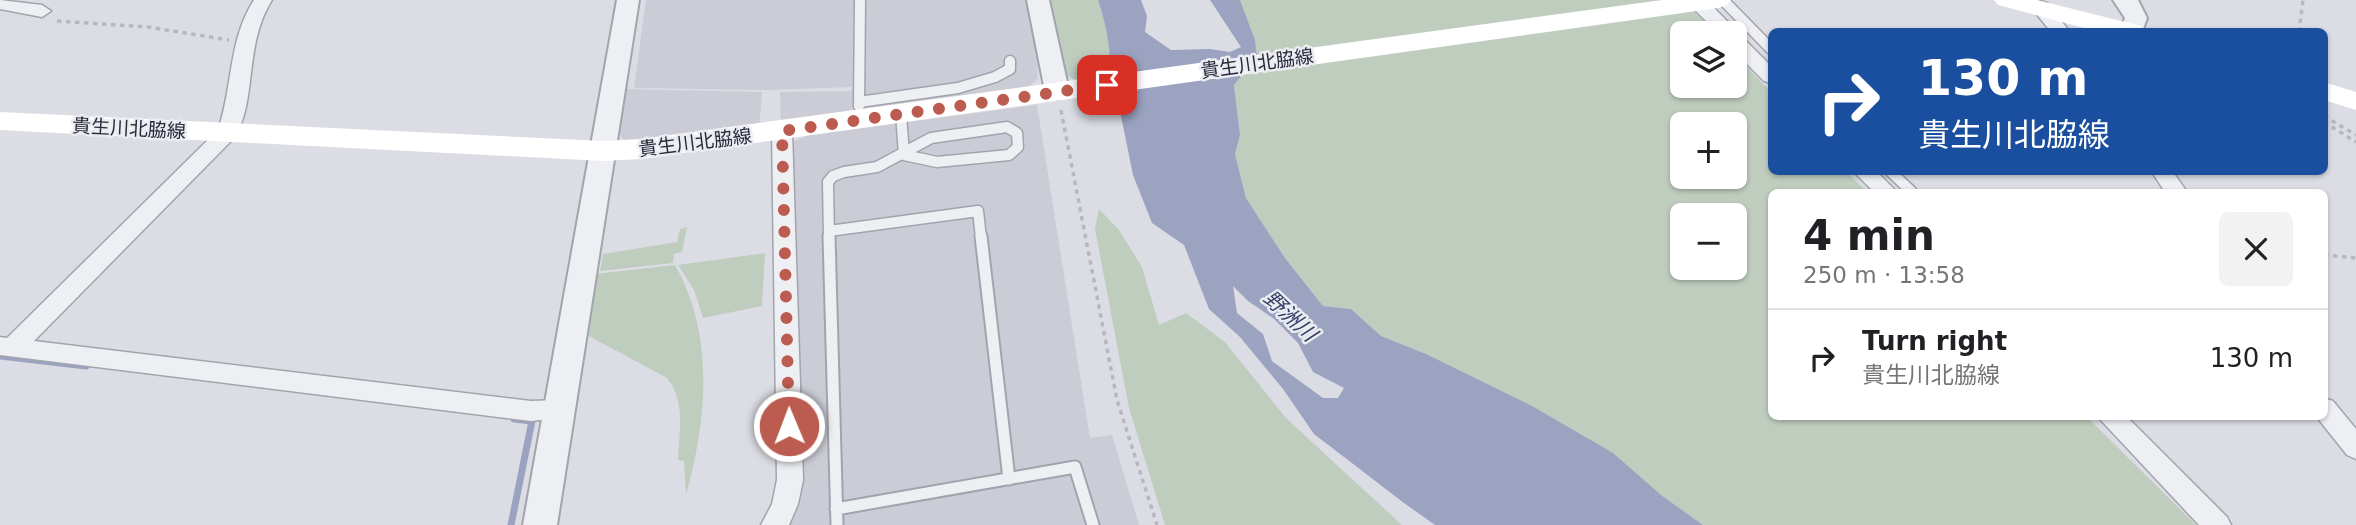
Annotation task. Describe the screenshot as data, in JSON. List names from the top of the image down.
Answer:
{
  "streets": {
    "main road": ["貴生川北脇線"]
  },
  "water": ["野洲川"],
  "page": {
    "map_buttons": ["+", "−"],
    "turn": ["130 m", "貴生川北脇線"],
    "heading": ["4 min", "250 m · 13:58"],
    "list": [
      {
        "name": "Turn right",
        "note": "貴生川北脇線",
        "value": "130 m"
      }
    ]
  }
}
